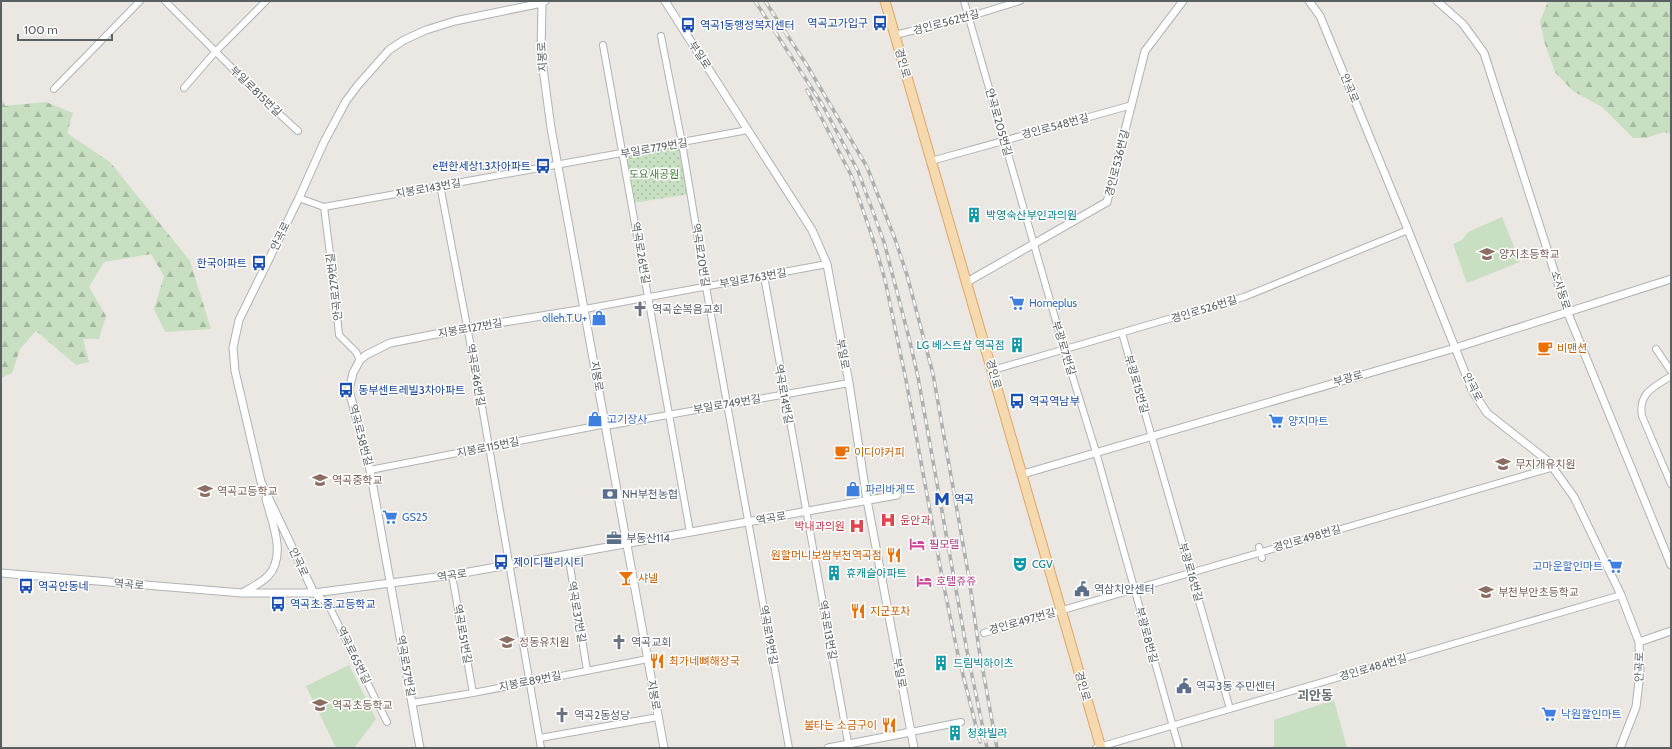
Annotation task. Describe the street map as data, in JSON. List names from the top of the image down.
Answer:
{
  "streets": {
    "main road": ["경인로"],
    "street": [
      "경인로562번길",
      "부일로",
      "지봉로",
      "안곡로",
      "부일로815번길",
      "안곡로205번길",
      "경인로548번길",
      "부일로779번길",
      "경인로536번길",
      "지봉로143번길",
      "역곡로26번길",
      "역곡로20번길",
      "부일로763번길",
      "안곡로279번길",
      "소사동로",
      "경인로526번길",
      "지봉로127번길",
      "부광로7번길",
      "역곡로46번길",
      "부광로",
      "부광로15번길",
      "역곡로14번길",
      "부일로749번길",
      "역곡로58번길",
      "지봉로115번길",
      "역곡로",
      "경인로498번길",
      "부광로16번길",
      "역곡로37번길",
      "경인로497번길",
      "역곡로13번길",
      "역곡로51번길",
      "역곡로19번길",
      "부광로8번길",
      "역곡로65번길",
      "역곡로57번길",
      "경인로484번길",
      "지봉로89번길"
    ]
  },
  "crossings": [
    ["경인로562번길", "경인로"],
    ["경인로562번길", "안곡로205번길"],
    ["부일로", "부일로779번길"],
    ["부일로", "부일로763번길"],
    ["부일로", "부일로749번길"],
    ["부일로", "역곡로"],
    ["지봉로", "안곡로"],
    ["지봉로", "부일로779번길"],
    ["지봉로", "지봉로143번길"],
    ["지봉로", "부일로763번길"],
    ["지봉로", "지봉로127번길"],
    ["지봉로", "부일로749번길"],
    ["지봉로", "지봉로115번길"],
    ["지봉로", "역곡로"],
    ["지봉로", "지봉로89번길"],
    ["경인로", "경인로548번길"],
    ["경인로", "경인로536번길"],
    ["경인로", "경인로526번길"],
    ["경인로", "부광로"],
    ["경인로", "경인로498번길"],
    ["경인로", "경인로497번길"],
    ["경인로", "경인로484번길"],
    ["안곡로", "경인로526번길"],
    ["안곡로", "부광로"],
    ["안곡로", "역곡로"],
    ["안곡로", "경인로498번길"],
    ["안곡로", "역곡로65번길"],
    ["안곡로", "경인로484번길"],
    ["안곡로205번길", "경인로548번길"],
    ["안곡로205번길", "경인로536번길"],
    ["안곡로205번길", "부광로7번길"],
    ["경인로548번길", "경인로536번길"],
    ["부일로779번길", "지봉로143번길"],
    ["부일로779번길", "역곡로26번길"],
    ["부일로779번길", "역곡로20번길"],
    ["경인로536번길", "부광로7번길"],
    ["지봉로143번길", "안곡로279번길"],
    ["지봉로143번길", "역곡로46번길"],
    ["역곡로26번길", "부일로763번길"],
    ["역곡로26번길", "부일로749번길"],
    ["역곡로26번길", "역곡로"],
    ["역곡로20번길", "부일로763번길"],
    ["역곡로20번길", "부일로749번길"],
    ["역곡로20번길", "역곡로"],
    ["역곡로20번길", "역곡로19번길"],
    ["부일로763번길", "지봉로127번길"],
    ["부일로763번길", "역곡로14번길"],
    ["안곡로279번길", "지봉로127번길"],
    ["안곡로279번길", "역곡로58번길"],
    ["소사동로", "부광로"],
    ["경인로526번길", "부광로7번길"],
    ["경인로526번길", "부광로15번길"],
    ["지봉로127번길", "역곡로46번길"],
    ["지봉로127번길", "역곡로58번길"],
    ["부광로7번길", "부광로"],
    ["부광로7번길", "부광로8번길"],
    ["역곡로46번길", "지봉로115번길"],
    ["역곡로46번길", "역곡로"],
    ["역곡로46번길", "지봉로89번길"],
    ["부광로", "부광로15번길"],
    ["부광로", "부광로16번길"],
    ["부광로", "부광로8번길"],
    ["부광로15번길", "부광로16번길"],
    ["역곡로14번길", "부일로749번길"],
    ["역곡로14번길", "역곡로"],
    ["역곡로14번길", "역곡로13번길"],
    ["부일로749번길", "지봉로115번길"],
    ["역곡로58번길", "지봉로115번길"],
    ["역곡로58번길", "역곡로"],
    ["역곡로58번길", "역곡로57번길"],
    ["역곡로", "역곡로37번길"],
    ["역곡로", "역곡로13번길"],
    ["역곡로", "역곡로51번길"],
    ["역곡로", "역곡로19번길"],
    ["역곡로", "역곡로65번길"],
    ["역곡로", "역곡로57번길"],
    ["경인로498번길", "부광로16번길"],
    ["경인로498번길", "경인로497번길"],
    ["경인로498번길", "부광로8번길"],
    ["부광로16번길", "경인로484번길"],
    ["역곡로37번길", "지봉로89번길"],
    ["역곡로51번길", "지봉로89번길"],
    ["부광로8번길", "경인로484번길"],
    ["역곡로57번길", "지봉로89번길"]
  ],
  "districts": ["괴안동"],
  "parks": ["도요새공원"],
  "places": {
    "bus stop": [
      "역곡고가입구",
      "역곡1동행정복지센터",
      "e편한세상1.3차아파트",
      "한국아파트",
      "동부센트레빌3차아파트",
      "역곡역남부",
      "제이디팰리시티",
      "역곡안동네",
      "역곡초.중.고등학교"
    ],
    "building": [
      "박영숙산부인과의원",
      "LG 베스트샵 역곡점",
      "휴캐슬아파트",
      "드림빅하이츠",
      "청화빌라"
    ],
    "school or university": [
      "양지초등학교",
      "무지개유치원",
      "역곡중학교",
      "역곡고등학교",
      "부천부안초등학교",
      "정동유치원",
      "역곡초등학교"
    ],
    "supermarket": [
      "Homeplus",
      "양지마트",
      "GS25",
      "고마운할인마트",
      "낙원할인마트"
    ],
    "church": ["역곡순복음교회", "역곡교회", "역곡2동성당"],
    "shop": ["olleh.T.U+", "고기장사", "파리바게뜨"],
    "cafe": ["비맨션", "이디야커피"],
    "bank": ["NH부천농협"],
    "metro station": ["역곡"],
    "hospital": ["윤안과", "박내과의원"],
    "office": ["부동산114"],
    "hotel": ["필모텔", "호텔쥬쥬"],
    "restaurant": [
      "원할머니보쌈부천역곡점",
      "지군포차",
      "최가네뼈해장국",
      "불타는 소금구이"
    ],
    "theatre": ["CGV"],
    "bar": ["샤넬"],
    "public building": ["역삼치안센터", "역곡3동 주민센터"]
  },
  "scale_bar": "100 m"
}
